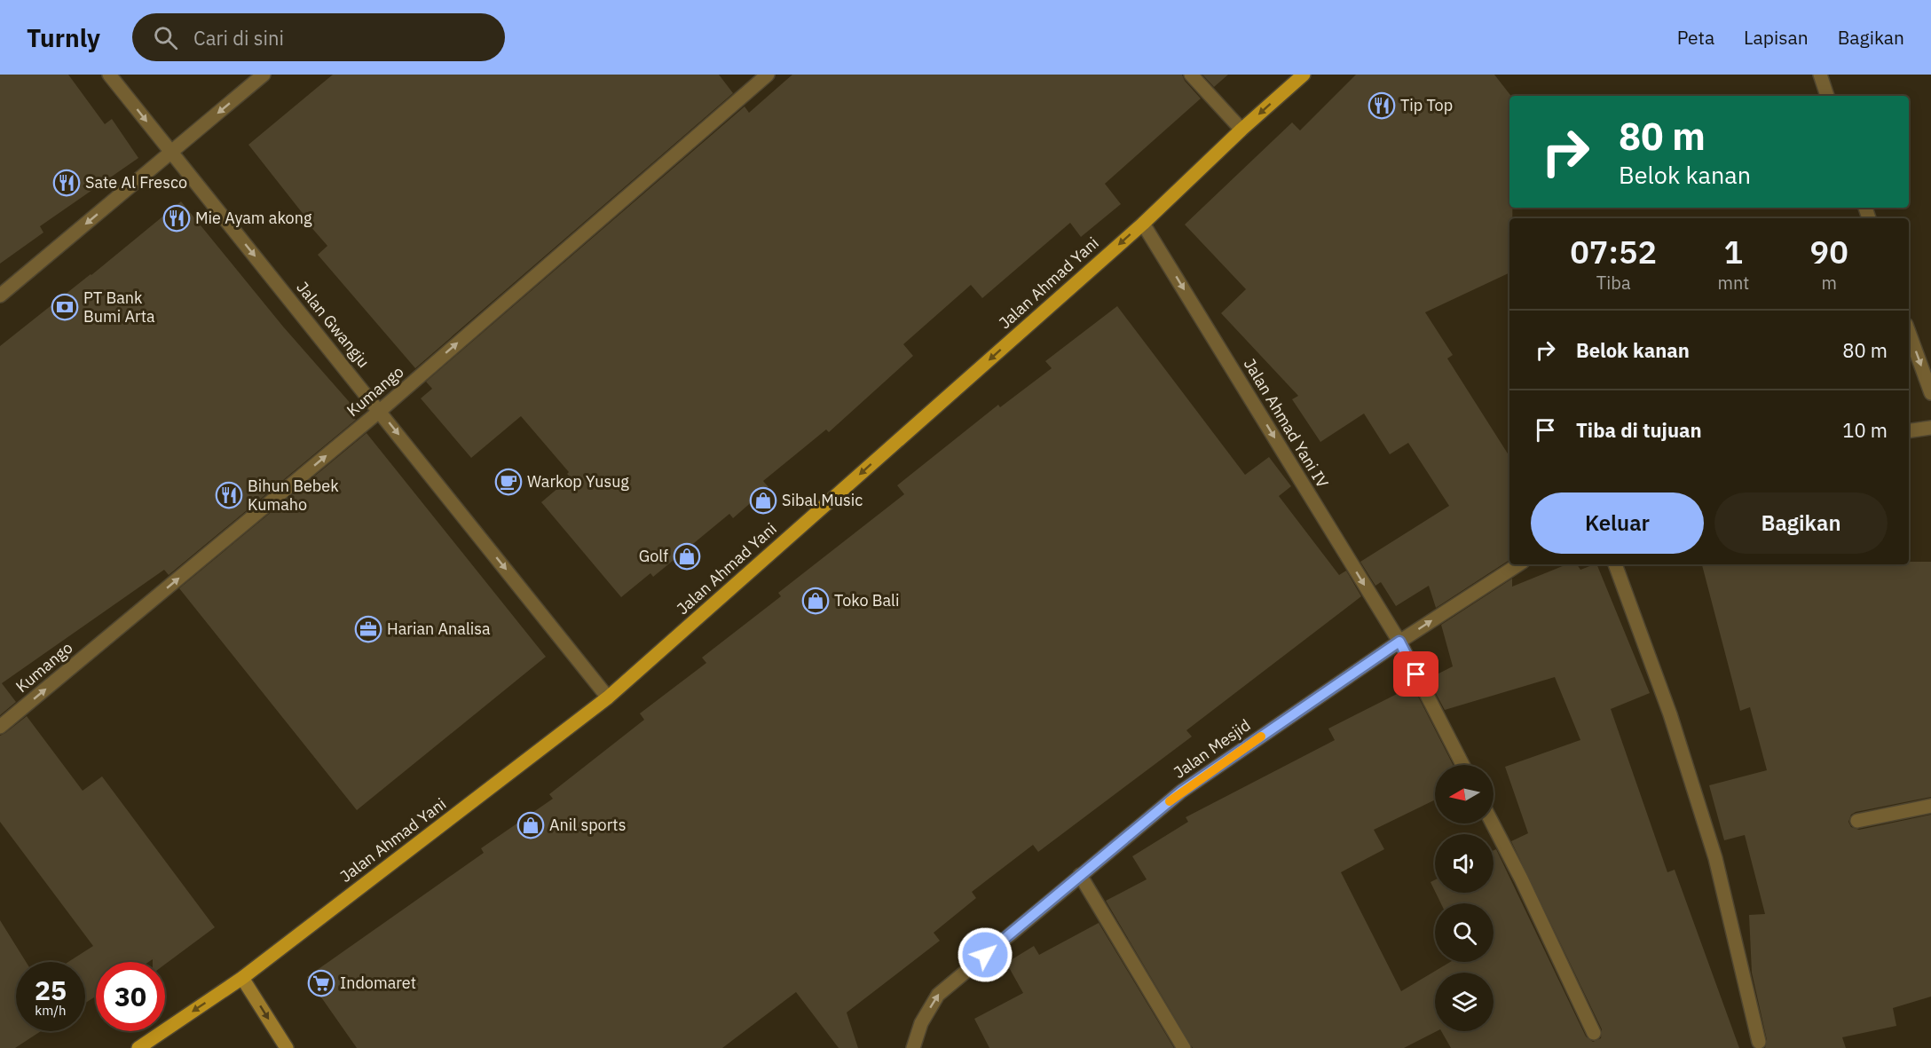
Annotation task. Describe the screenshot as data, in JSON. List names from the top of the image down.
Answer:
{
  "streets": {
    "main road": ["Jalan Ahmad Yani"],
    "street": [
      "Jalan Gwangju",
      "Kumango",
      "Jalan Ahmad Yani IV",
      "Jalan Mesjid"
    ]
  },
  "crossings": [
    ["Jalan Ahmad Yani", "Jalan Gwangju"],
    ["Jalan Ahmad Yani", "Jalan Ahmad Yani IV"],
    ["Jalan Gwangju", "Kumango"],
    ["Jalan Ahmad Yani IV", "Jalan Mesjid"]
  ],
  "one_way": [
    "Jalan Ahmad Yani",
    "Jalan Gwangju",
    "Kumango",
    "Jalan Ahmad Yani IV",
    "Jalan Mesjid"
  ],
  "places": {
    "restaurant": [
      "Tip Top",
      "Sate Al Fresco",
      "Mie Ayam akong",
      "Bihun Bebek Kumaho"
    ],
    "bank": ["PT Bank Bumi Arta"],
    "cafe": ["Warkop Yusug"],
    "shop": [
      "Sibal Music",
      "Golf",
      "Toko Bali",
      "Anil sports"
    ],
    "office": ["Harian Analisa"],
    "supermarket": ["Indomaret"]
  },
  "north": "left",
  "page": {
    "header": "Turnly",
    "search": "Cari di sini",
    "nav": ["Peta", "Lapisan", "Bagikan"],
    "turn": ["80 m", "Belok kanan"],
    "eta": [
      "07:52",
      "Tiba",
      "1",
      "mnt",
      "90",
      "m"
    ],
    "list": [
      {
        "name": "Belok kanan",
        "value": "80 m"
      },
      {
        "name": "Tiba di tujuan",
        "value": "10 m"
      }
    ],
    "buttons": ["Keluar", "Bagikan"],
    "speed": "25 km/h",
    "limit": "30"
  }
}
